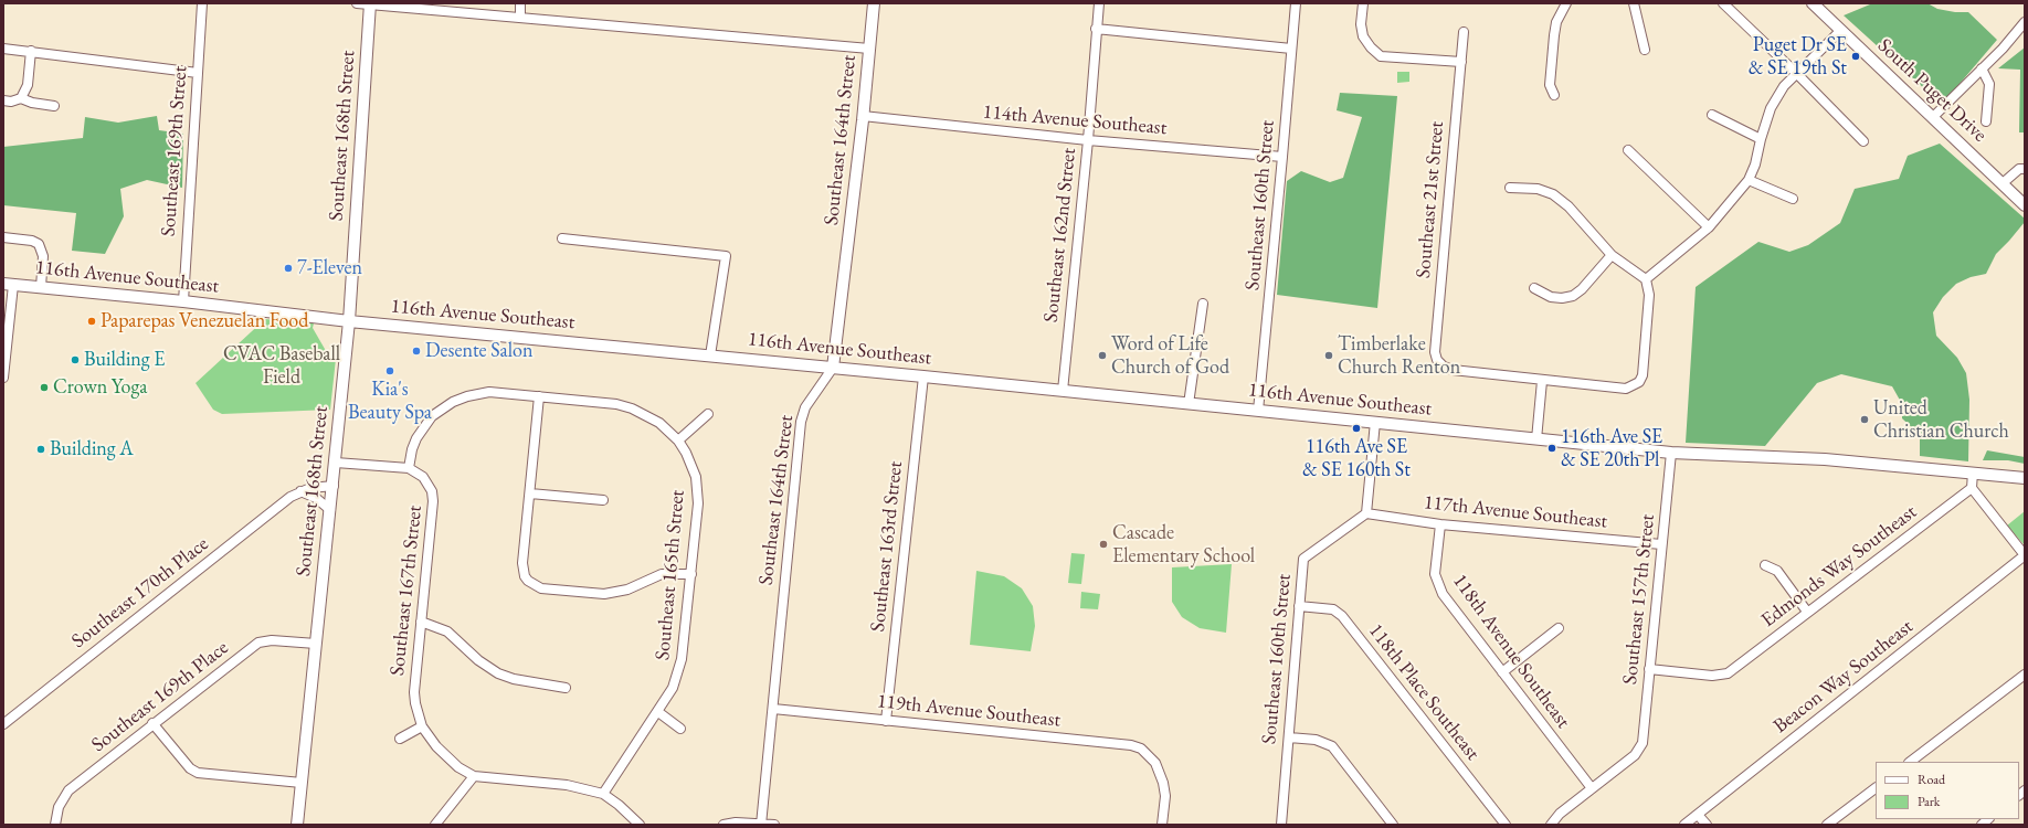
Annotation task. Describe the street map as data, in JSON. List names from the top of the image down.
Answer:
{
  "streets": {
    "street": [
      "South Puget Drive",
      "114th Avenue Southeast",
      "Southeast 168th Street",
      "Southeast 164th Street",
      "Southeast 169th Street",
      "Southeast 21st Street",
      "Southeast 160th Street",
      "Southeast 162nd Street",
      "116th Avenue Southeast",
      "117th Avenue Southeast",
      "Southeast 163rd Street",
      "Edmonds Way Southeast",
      "Southeast 165th Street",
      "Southeast 167th Street",
      "Southeast 170th Place",
      "Southeast 157th Street",
      "118th Avenue Southeast",
      "Beacon Way Southeast",
      "118th Place Southeast",
      "Southeast 169th Place",
      "119th Avenue Southeast"
    ]
  },
  "crossings": [
    ["114th Avenue Southeast", "Southeast 164th Street"],
    ["114th Avenue Southeast", "Southeast 160th Street"],
    ["114th Avenue Southeast", "Southeast 162nd Street"],
    ["Southeast 168th Street", "116th Avenue Southeast"],
    ["Southeast 168th Street", "Southeast 170th Place"],
    ["Southeast 168th Street", "Southeast 169th Place"],
    ["Southeast 164th Street", "116th Avenue Southeast"],
    ["Southeast 164th Street", "119th Avenue Southeast"],
    ["Southeast 169th Street", "116th Avenue Southeast"],
    ["Southeast 160th Street", "116th Avenue Southeast"],
    ["Southeast 160th Street", "117th Avenue Southeast"],
    ["Southeast 160th Street", "118th Place Southeast"],
    ["Southeast 162nd Street", "116th Avenue Southeast"],
    ["116th Avenue Southeast", "Southeast 163rd Street"],
    ["116th Avenue Southeast", "Southeast 157th Street"],
    ["117th Avenue Southeast", "Southeast 157th Street"],
    ["117th Avenue Southeast", "118th Avenue Southeast"],
    ["Southeast 163rd Street", "119th Avenue Southeast"],
    ["Edmonds Way Southeast", "Southeast 157th Street"],
    ["Southeast 165th Street", "Southeast 167th Street"],
    ["Southeast 157th Street", "118th Avenue Southeast"]
  ],
  "parks": ["CVAC Baseball Field"],
  "places": [
    "Puget Dr SE & SE 19th St",
    "7-Eleven",
    "Paparepas Venezuelan Food",
    "Desente Salon",
    "Word of Life Church of God",
    "Timberlake Church Renton",
    "Building E",
    "Kia's Beauty Spa",
    "Crown Yoga",
    "United Christian Church",
    "116th Ave SE & SE 160th St",
    "116th Ave SE & SE 20th Pl",
    "Building A",
    "Cascade Elementary School"
  ],
  "legend": ["Road", "Park"]
}
